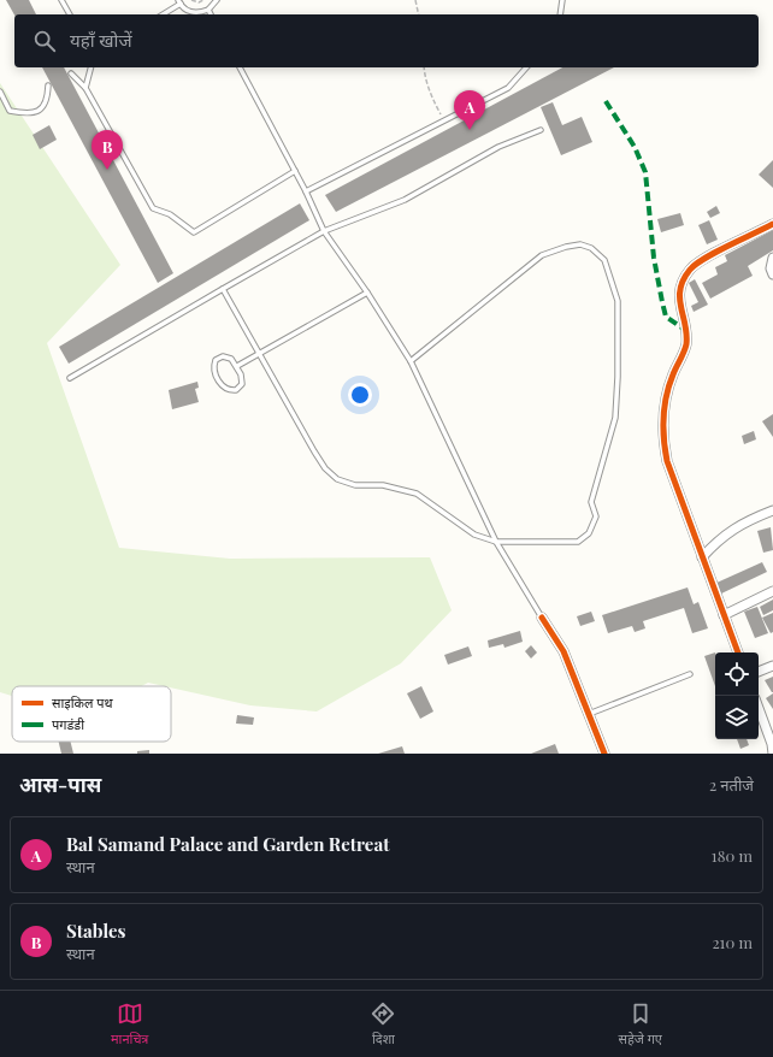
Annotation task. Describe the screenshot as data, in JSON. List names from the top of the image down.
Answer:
{
  "legend": ["साइकिल पथ", "पगडंडी"],
  "page": {
    "search": "यहाँ खोजें",
    "pins": ["A", "B"],
    "heading": ["आस-पास", "2 नतीजे"],
    "list": [
      {
        "mark": "A",
        "name": "Bal Samand Palace and Garden Retreat",
        "note": "स्थान",
        "value": "180 m"
      },
      {
        "mark": "B",
        "name": "Stables",
        "note": "स्थान",
        "value": "210 m"
      }
    ],
    "nav": ["मानचित्र", "दिशा", "सहेजे गए"]
  }
}
